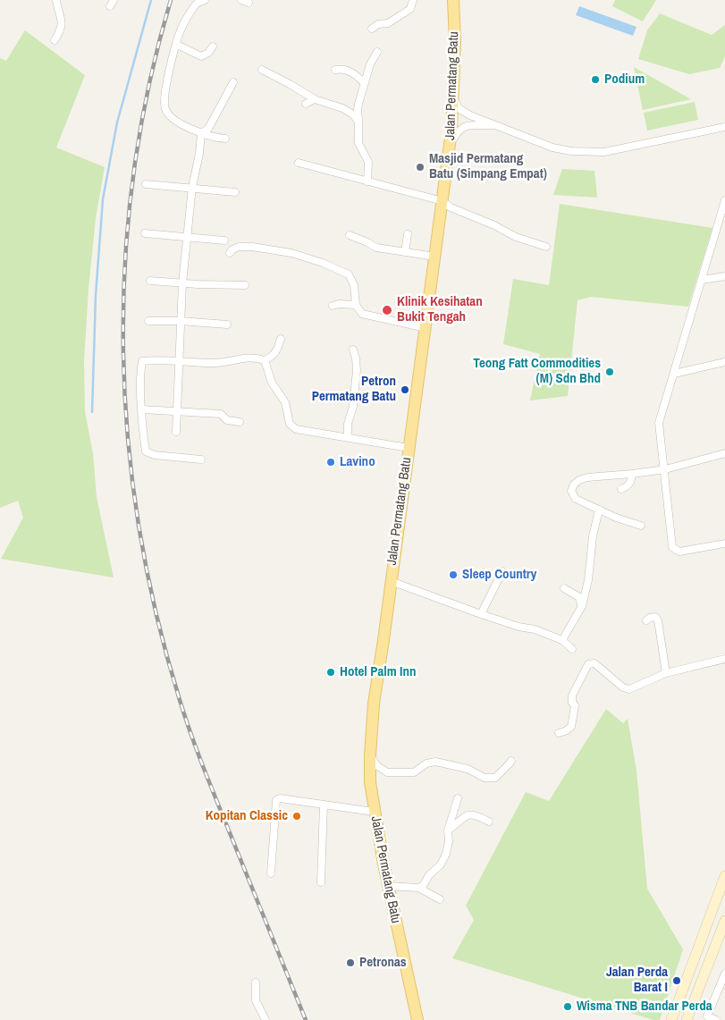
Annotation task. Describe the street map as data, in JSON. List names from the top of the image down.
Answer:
{
  "streets": {
    "main road": ["Jalan Permatang Batu"]
  },
  "places": [
    "Podium",
    "Masjid Permatang Batu (Simpang Empat)",
    "Klinik Kesihatan Bukit Tengah",
    "Teong Fatt Commodities (M) Sdn Bhd",
    "Petron Permatang Batu",
    "Lavino",
    "Sleep Country",
    "Hotel Palm Inn",
    "Kopitan Classic",
    "Petronas",
    "Jalan Perda Barat I",
    "Wisma TNB Bandar Perda"
  ]
}
